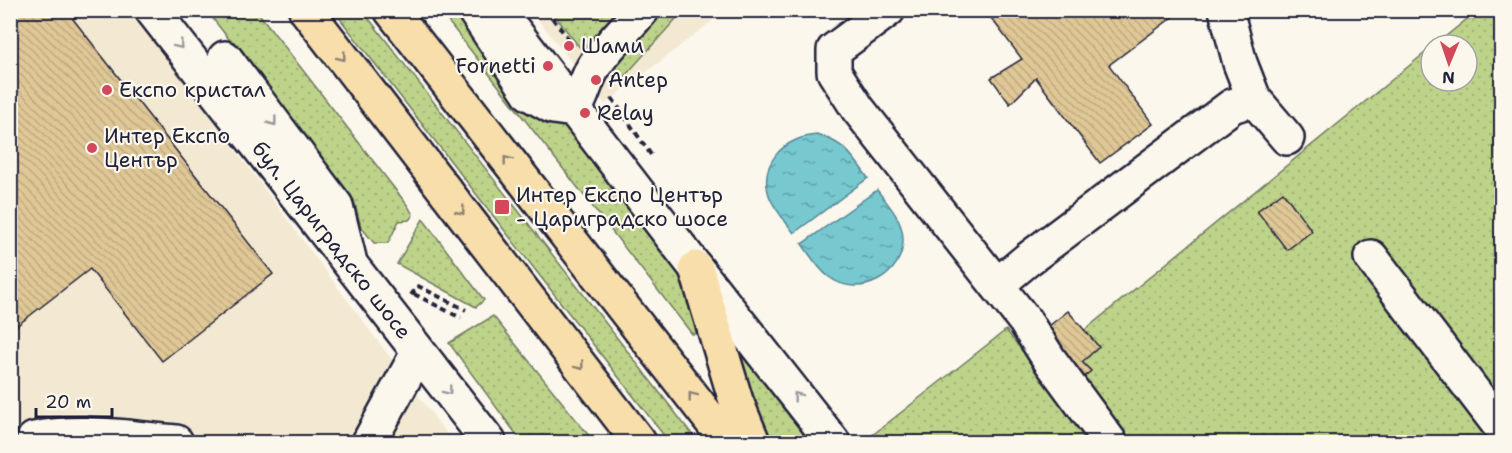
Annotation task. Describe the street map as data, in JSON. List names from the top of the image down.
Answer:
{
  "streets": {
    "street": ["бул. Цариградско шосе"]
  },
  "places": {
    "other": [
      "Шами",
      "Fornetti",
      "Antep",
      "Експо кристал",
      "Relay",
      "Интер Експо Център"
    ],
    "transit": ["Интер Експо Център - Цариградско шосе"]
  },
  "scale_bar": "20 m",
  "north": "bottom"
}
